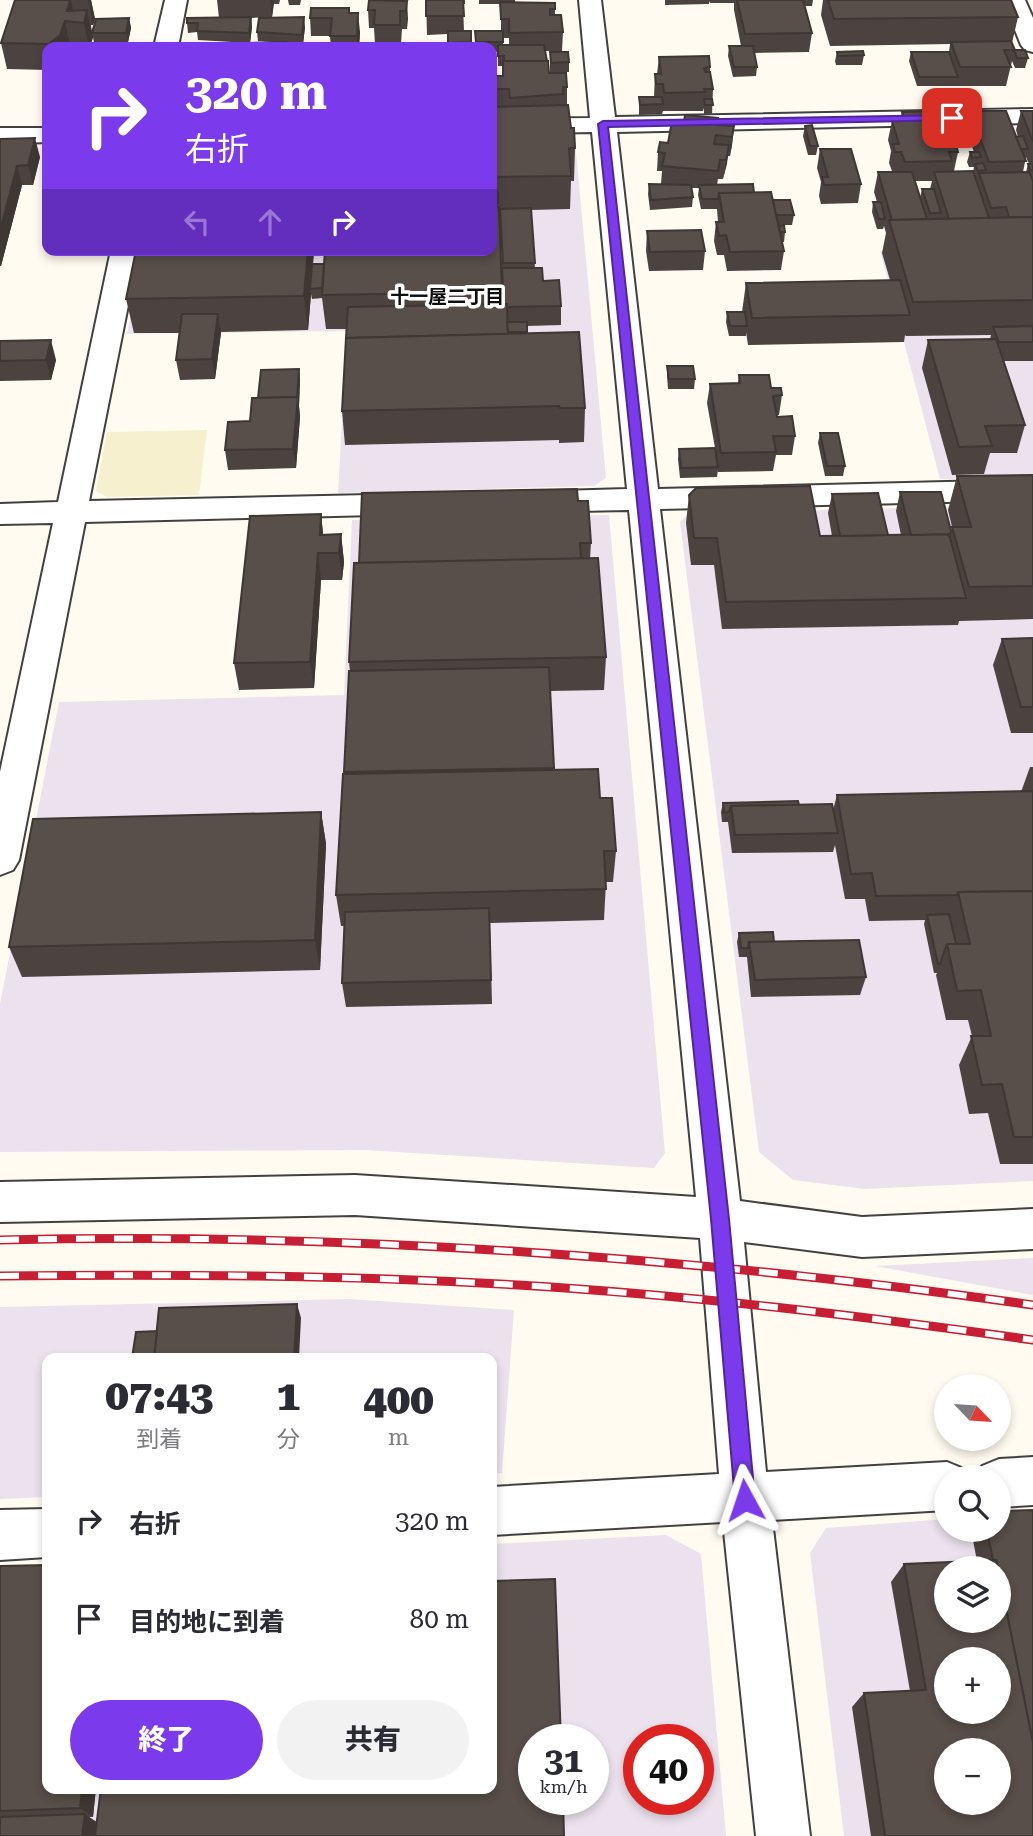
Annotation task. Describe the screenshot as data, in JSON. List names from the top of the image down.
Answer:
{
  "districts": ["十一屋二丁目"],
  "north": "bottom right",
  "page": {
    "turn": ["320 m", "右折"],
    "eta": [
      "07:43",
      "到着",
      "1",
      "分",
      "400",
      "m"
    ],
    "map_buttons": ["+", "−"],
    "list": [
      {
        "name": "右折",
        "value": "320 m"
      },
      {
        "name": "目的地に到着",
        "value": "80 m"
      }
    ],
    "buttons": ["終了", "共有"],
    "speed": "31 km/h",
    "limit": "40"
  }
}
